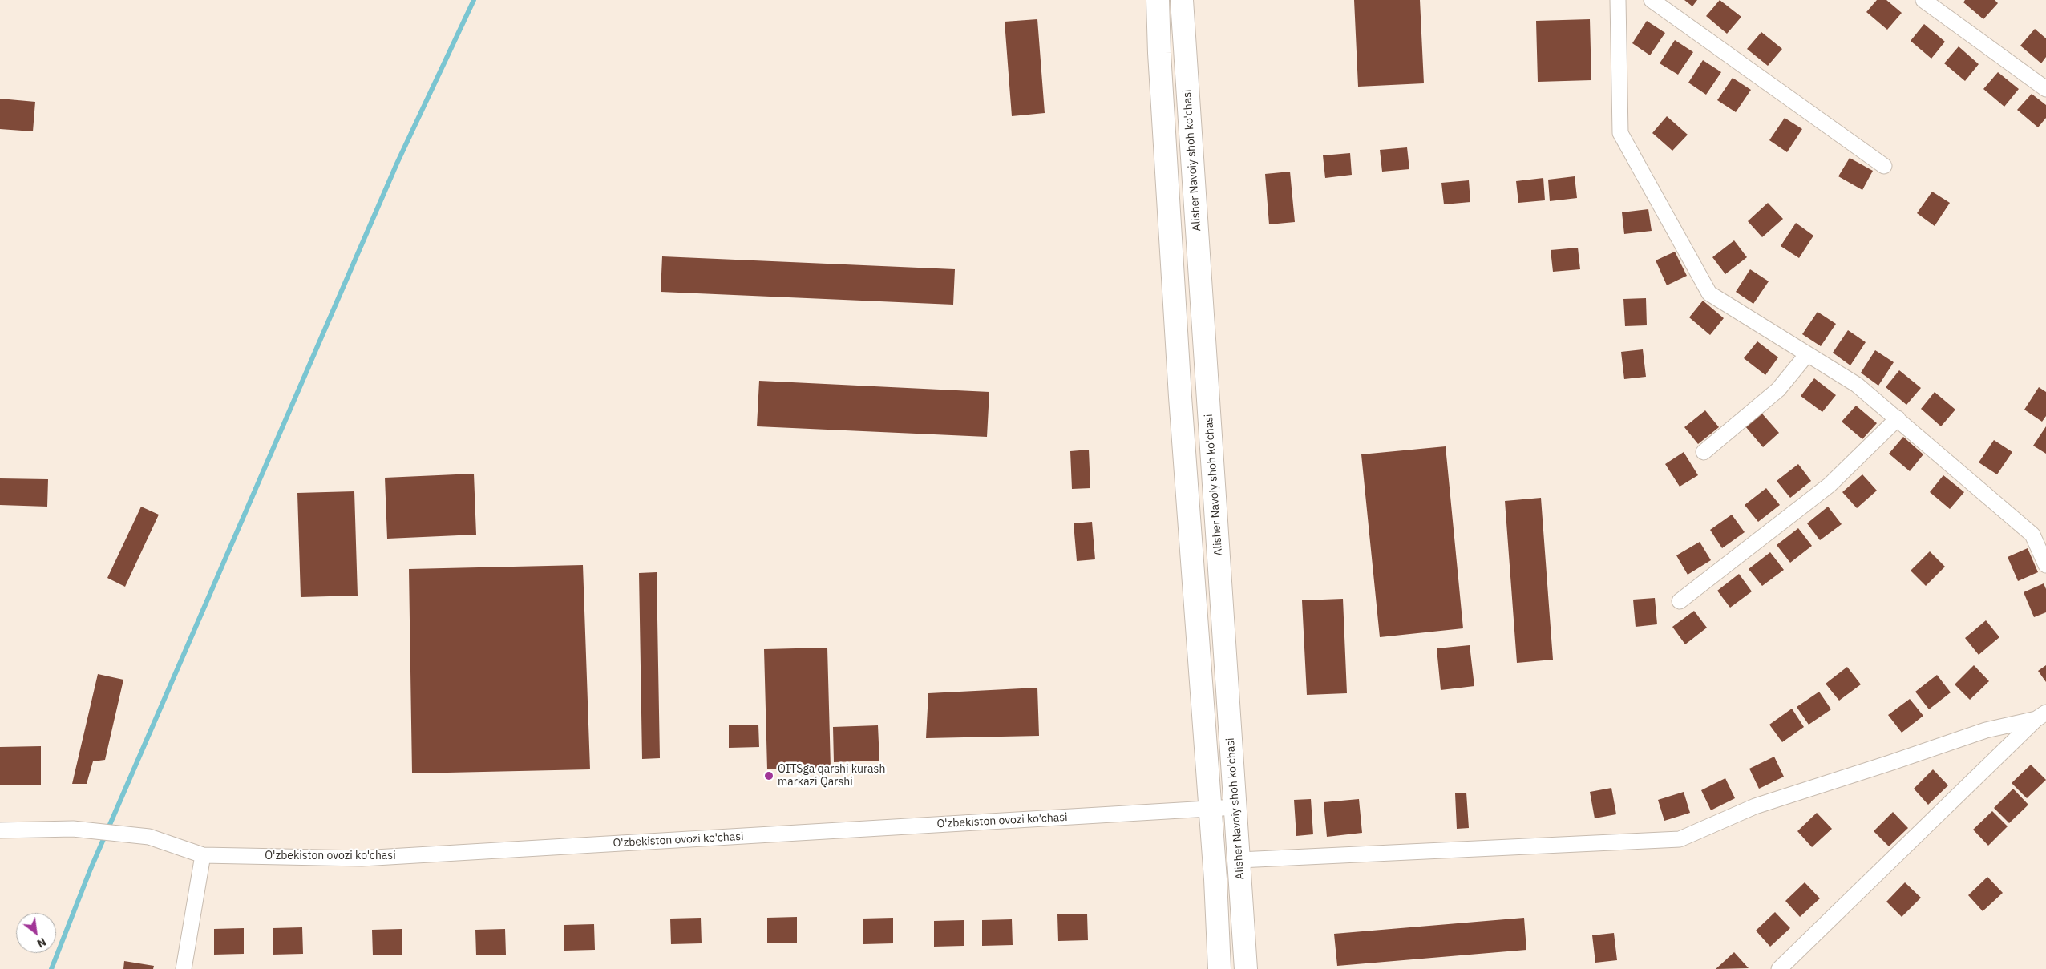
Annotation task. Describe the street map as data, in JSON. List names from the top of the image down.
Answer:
{
  "streets": {
    "main road": ["Alisher Navoiy shoh ko'chasi"],
    "street": ["O'zbekiston ovozi ko'chasi"]
  },
  "crossings": [
    ["Alisher Navoiy shoh ko'chasi", "O'zbekiston ovozi ko'chasi"]
  ],
  "places": ["OITSga qarshi kurash markazi Qarshi"],
  "north": "bottom right"
}
